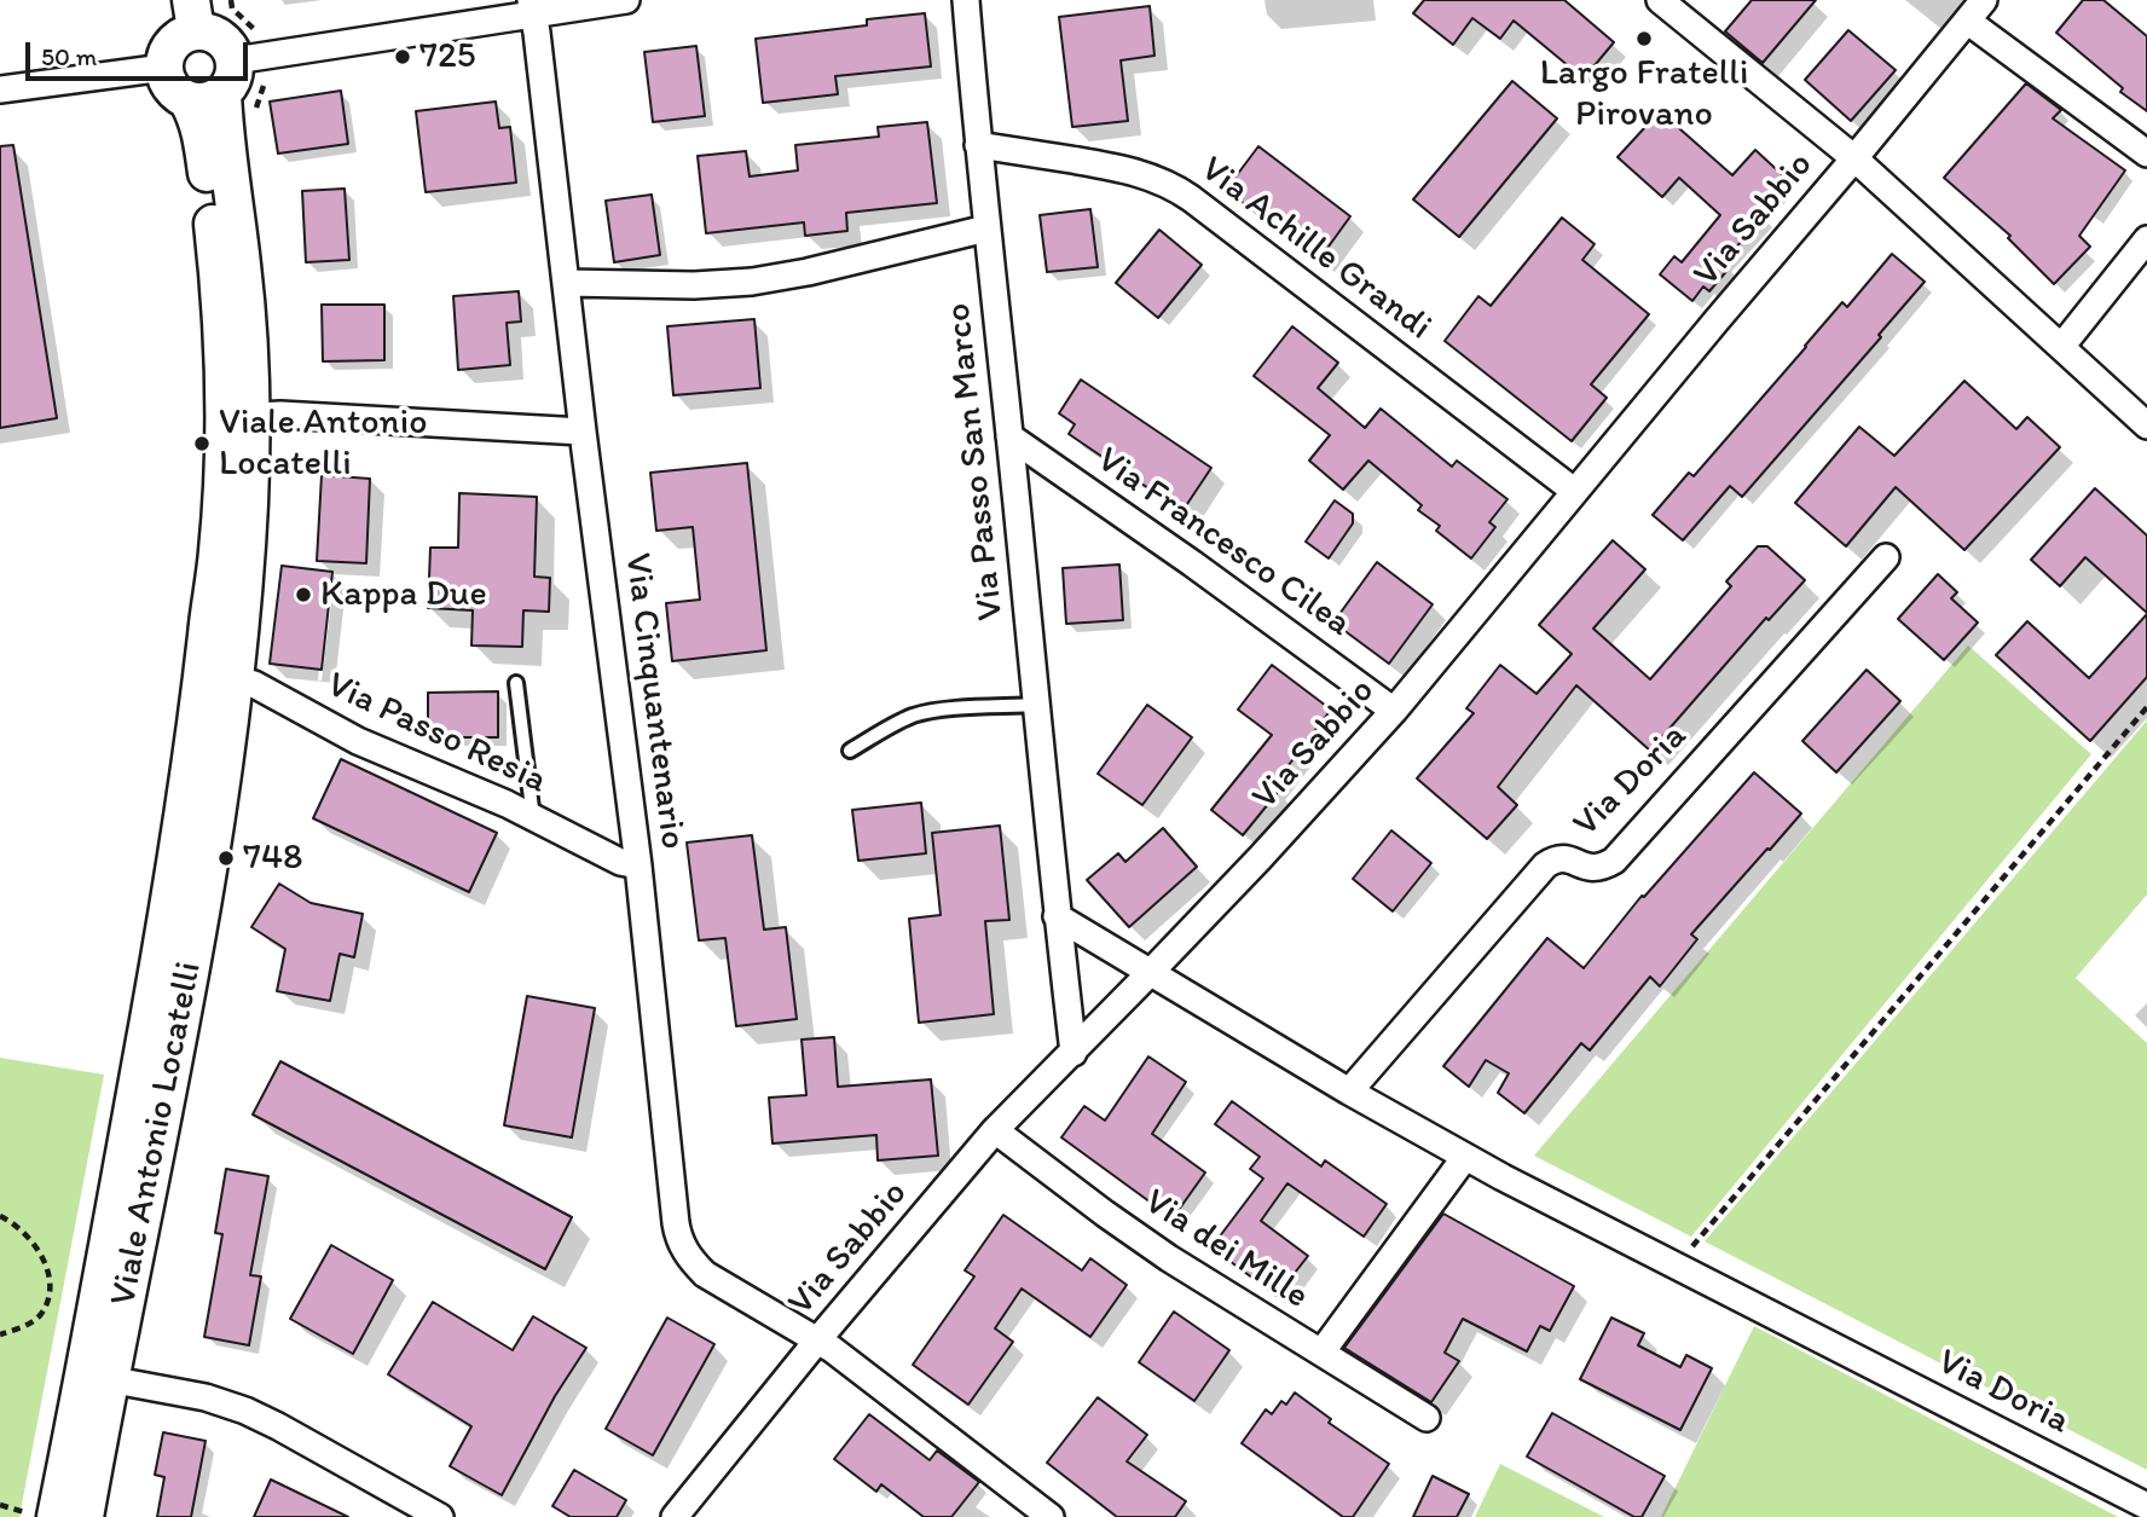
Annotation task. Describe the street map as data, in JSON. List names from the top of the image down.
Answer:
{
  "streets": {
    "street": [
      "Via Sabbio",
      "Via Achille Grandi",
      "Via Passo San Marco",
      "Via Francesco Cilea",
      "Via Cinquantenario",
      "Via Passo Resia",
      "Via Doria",
      "Viale Antonio Locatelli",
      "Via dei Mille"
    ]
  },
  "crossings": [
    ["Via Sabbio", "Via Achille Grandi"],
    ["Via Sabbio", "Via Passo San Marco"],
    ["Via Sabbio", "Via Francesco Cilea"],
    ["Via Sabbio", "Via Cinquantenario"],
    ["Via Sabbio", "Via Doria"],
    ["Via Sabbio", "Via dei Mille"],
    ["Via Achille Grandi", "Via Passo San Marco"],
    ["Via Passo San Marco", "Via Francesco Cilea"],
    ["Via Cinquantenario", "Via Passo Resia"],
    ["Via Passo Resia", "Viale Antonio Locatelli"]
  ],
  "places": [
    "Largo Fratelli Pirovano",
    "725",
    "Viale Antonio Locatelli",
    "Kappa Due",
    "748"
  ],
  "scale_bar": "50 m"
}
